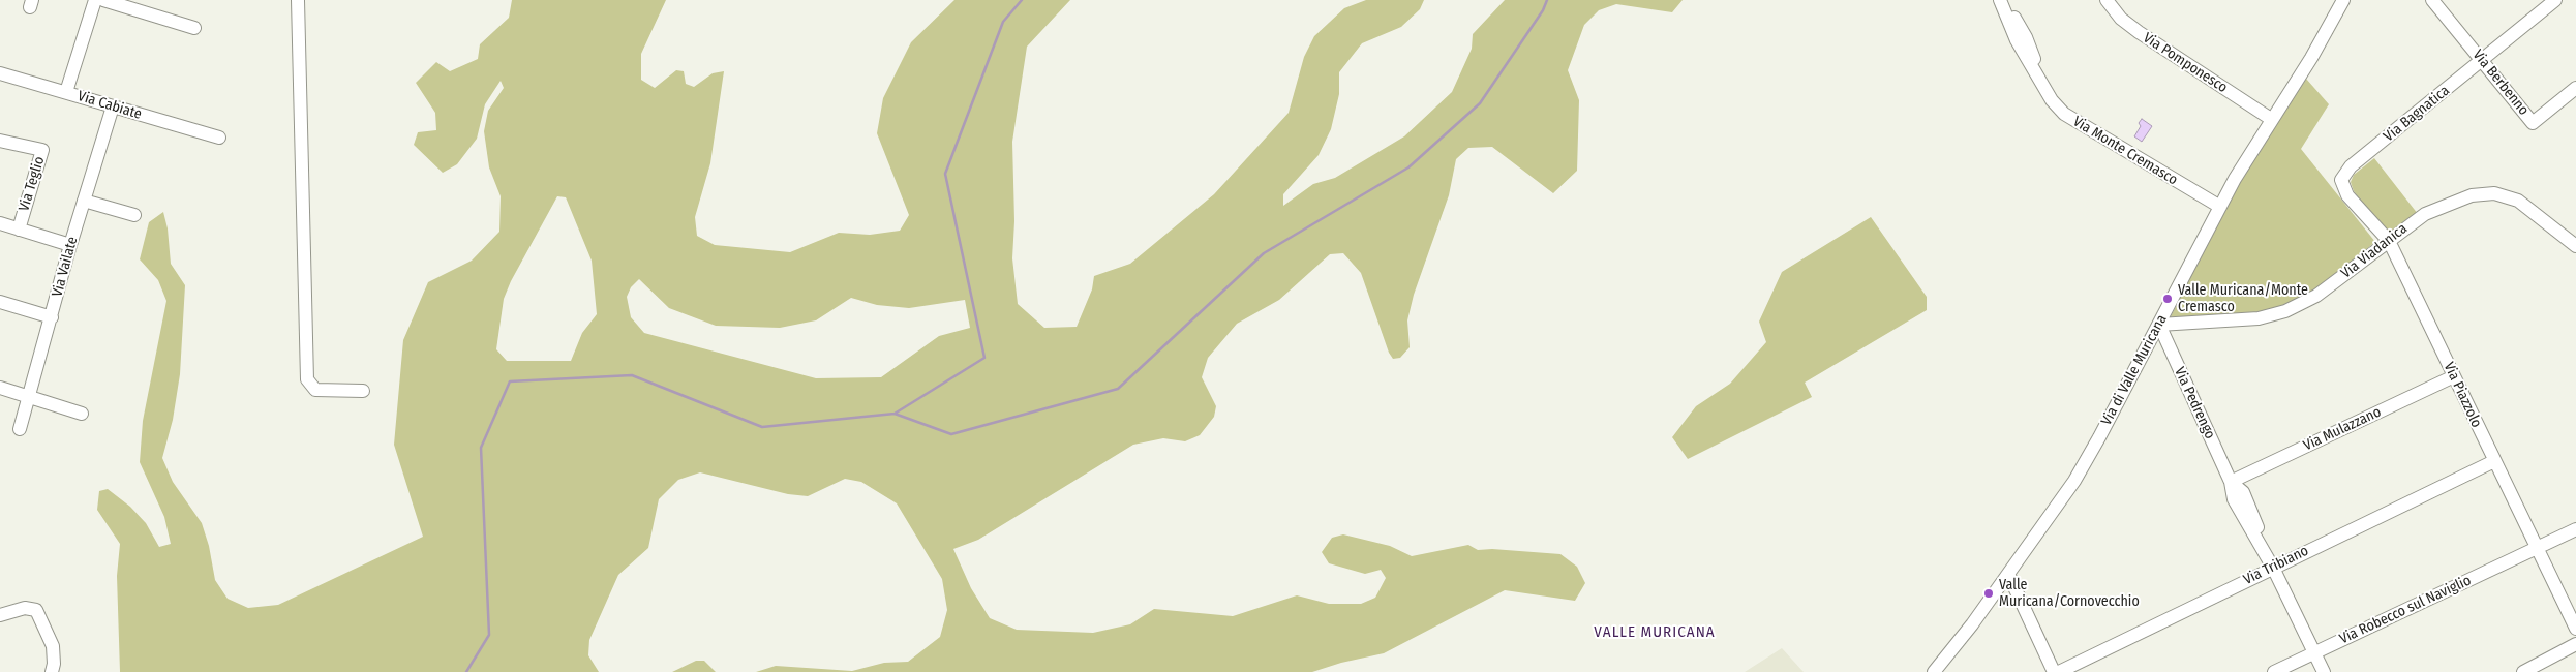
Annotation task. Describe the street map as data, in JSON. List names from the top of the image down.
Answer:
{
  "streets": {
    "street": [
      "Via Pomponesco",
      "Via Berbenno",
      "Via Cabiate",
      "Via Bagnatica",
      "Via Monte Cremasco",
      "Via Teglio",
      "Via Viadanica",
      "Via Vailate",
      "Via di Valle Muricana",
      "Via Piazzolo",
      "Via Pedrengo",
      "Via Mulazzano",
      "Via Tribiano",
      "Via Robecco sul Naviglio"
    ]
  },
  "crossings": [
    ["Via Pomponesco", "Via di Valle Muricana"],
    ["Via Berbenno", "Via Bagnatica"],
    ["Via Cabiate", "Via Vailate"],
    ["Via Bagnatica", "Via Viadanica"],
    ["Via Bagnatica", "Via Piazzolo"],
    ["Via Monte Cremasco", "Via di Valle Muricana"],
    ["Via Viadanica", "Via di Valle Muricana"],
    ["Via Viadanica", "Via Piazzolo"],
    ["Via Viadanica", "Via Pedrengo"],
    ["Via di Valle Muricana", "Via Pedrengo"],
    ["Via Piazzolo", "Via Mulazzano"],
    ["Via Piazzolo", "Via Tribiano"],
    ["Via Piazzolo", "Via Robecco sul Naviglio"],
    ["Via Pedrengo", "Via Mulazzano"],
    ["Via Pedrengo", "Via Tribiano"],
    ["Via Pedrengo", "Via Robecco sul Naviglio"]
  ],
  "districts": ["VALLE MURICANA"],
  "places": ["Valle Muricana/Monte Cremasco", "Valle Muricana/Cornovecchio"]
}
